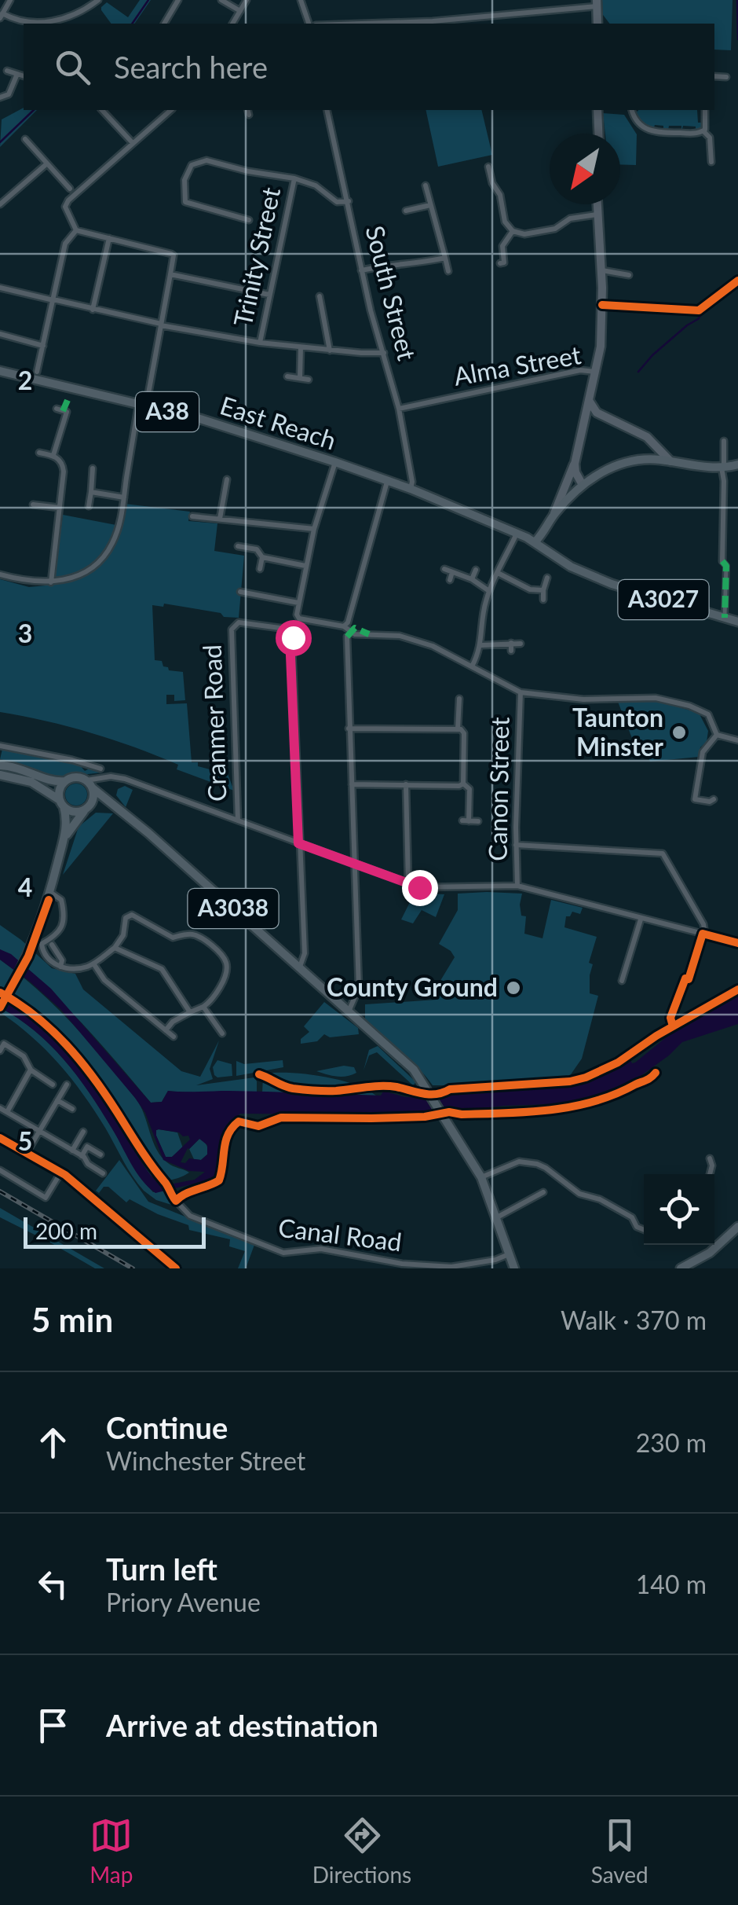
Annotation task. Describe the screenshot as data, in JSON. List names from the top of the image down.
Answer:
{
  "streets": {
    "main road": [
      "A38",
      "East Reach",
      "A3027",
      "A3038"
    ],
    "street": [
      "Trinity Street",
      "South Street",
      "Alma Street",
      "Cranmer Road",
      "Canon Street",
      "Canal Road"
    ]
  },
  "crossings": [
    ["South Street", "Alma Street"],
    ["South Street", "East Reach"],
    ["A38", "East Reach"],
    ["East Reach", "A3027"],
    ["A3038", "Canal Road"]
  ],
  "places": ["Taunton Minster", "County Ground"],
  "scale_bar": "200 m",
  "north": "bottom left",
  "page": {
    "search": "Search here",
    "scale": "200 m",
    "heading": ["5 min", "Walk · 370 m"],
    "list": [
      ["Continue", "Winchester Street", "230 m"],
      ["Turn left", "Priory Avenue", "140 m"],
      "Arrive at destination"
    ],
    "nav": ["Map", "Directions", "Saved"]
  },
  "grid": {
    "rows": [
      "2",
      "3",
      "4",
      "5"
    ]
  }
}
